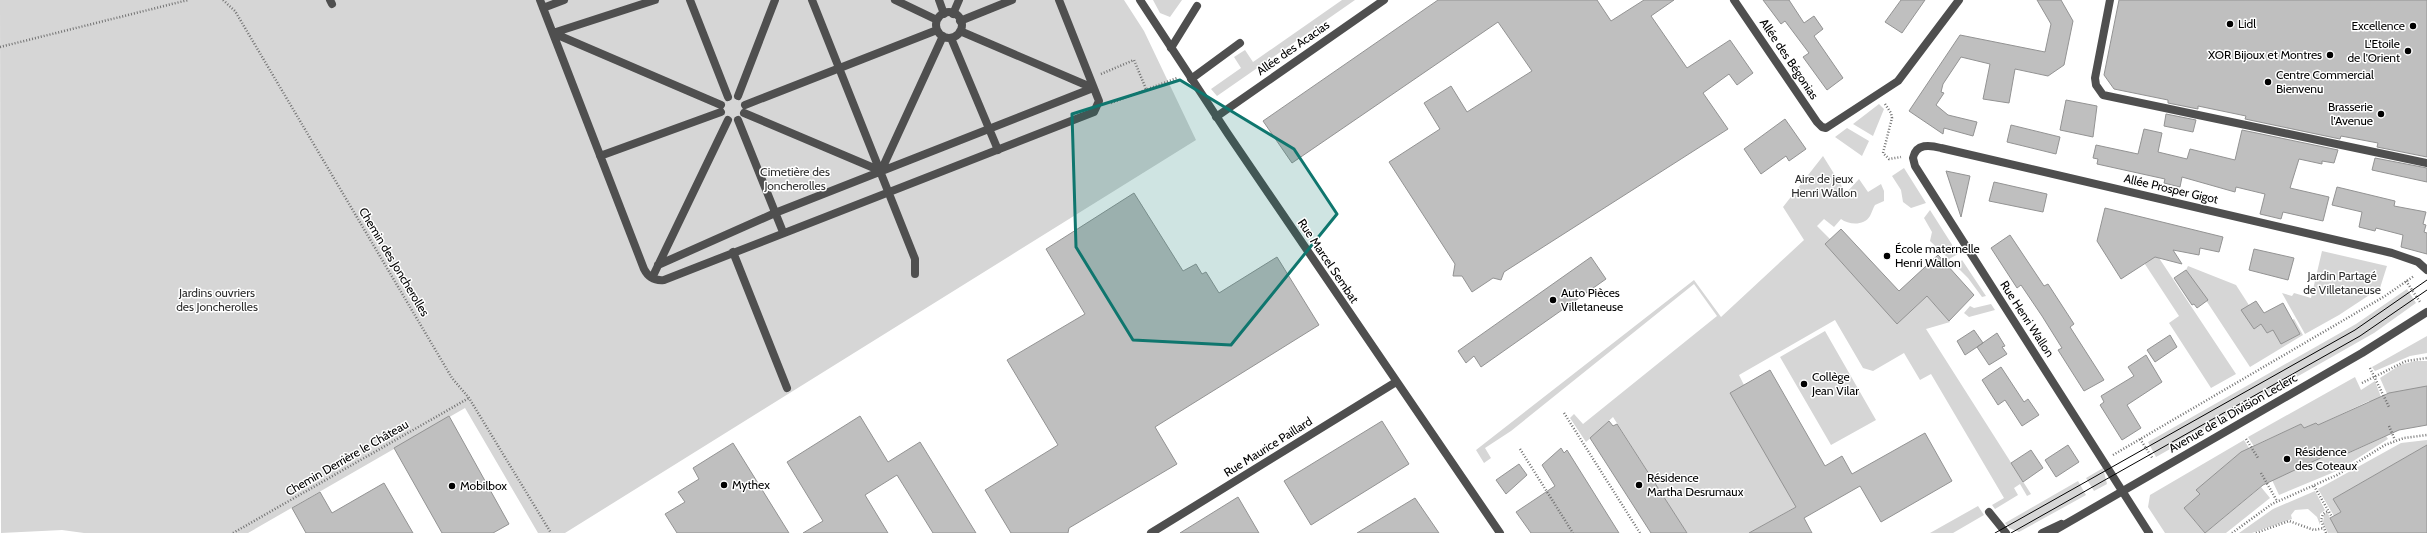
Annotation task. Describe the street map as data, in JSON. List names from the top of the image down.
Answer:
{
  "streets": {
    "street": [
      "Allée des Acacias",
      "Allée des Bégonias",
      "Allée Prosper Gigot",
      "Rue Marcel Sembat",
      "Rue Henri Wallon",
      "Avenue de la Division Leclerc",
      "Rue Maurice Paillard"
    ],
    "path": ["Chemin des Joncherolles", "Chemin Derrière le Château"]
  },
  "crossings": [
    ["Allée des Acacias", "Rue Marcel Sembat"],
    ["Allée Prosper Gigot", "Rue Henri Wallon"],
    ["Allée Prosper Gigot", "Avenue de la Division Leclerc"],
    ["Rue Marcel Sembat", "Rue Maurice Paillard"],
    ["Chemin des Joncherolles", "Chemin Derrière le Château"],
    ["Rue Henri Wallon", "Avenue de la Division Leclerc"]
  ],
  "parks": [
    "Cimetière des Joncherolles",
    "Aire de jeux Henri Wallon",
    "Jardin Partagé de Villetaneuse",
    "Jardins ouvriers des Joncherolles"
  ],
  "places": [
    "Lidl",
    "Excellence",
    "L'Etoile de l'Orient",
    "XOR Bijoux et Montres",
    "Centre Commercial Bienvenu",
    "Brasserie l'Avenue",
    "École maternelle Henri Wallon",
    "Auto Pièces Villetaneuse",
    "Collège Jean Vilar",
    "Résidence des Coteaux",
    "Mythex",
    "Résidence Martha Desrumaux",
    "Mobilbox"
  ]
}
